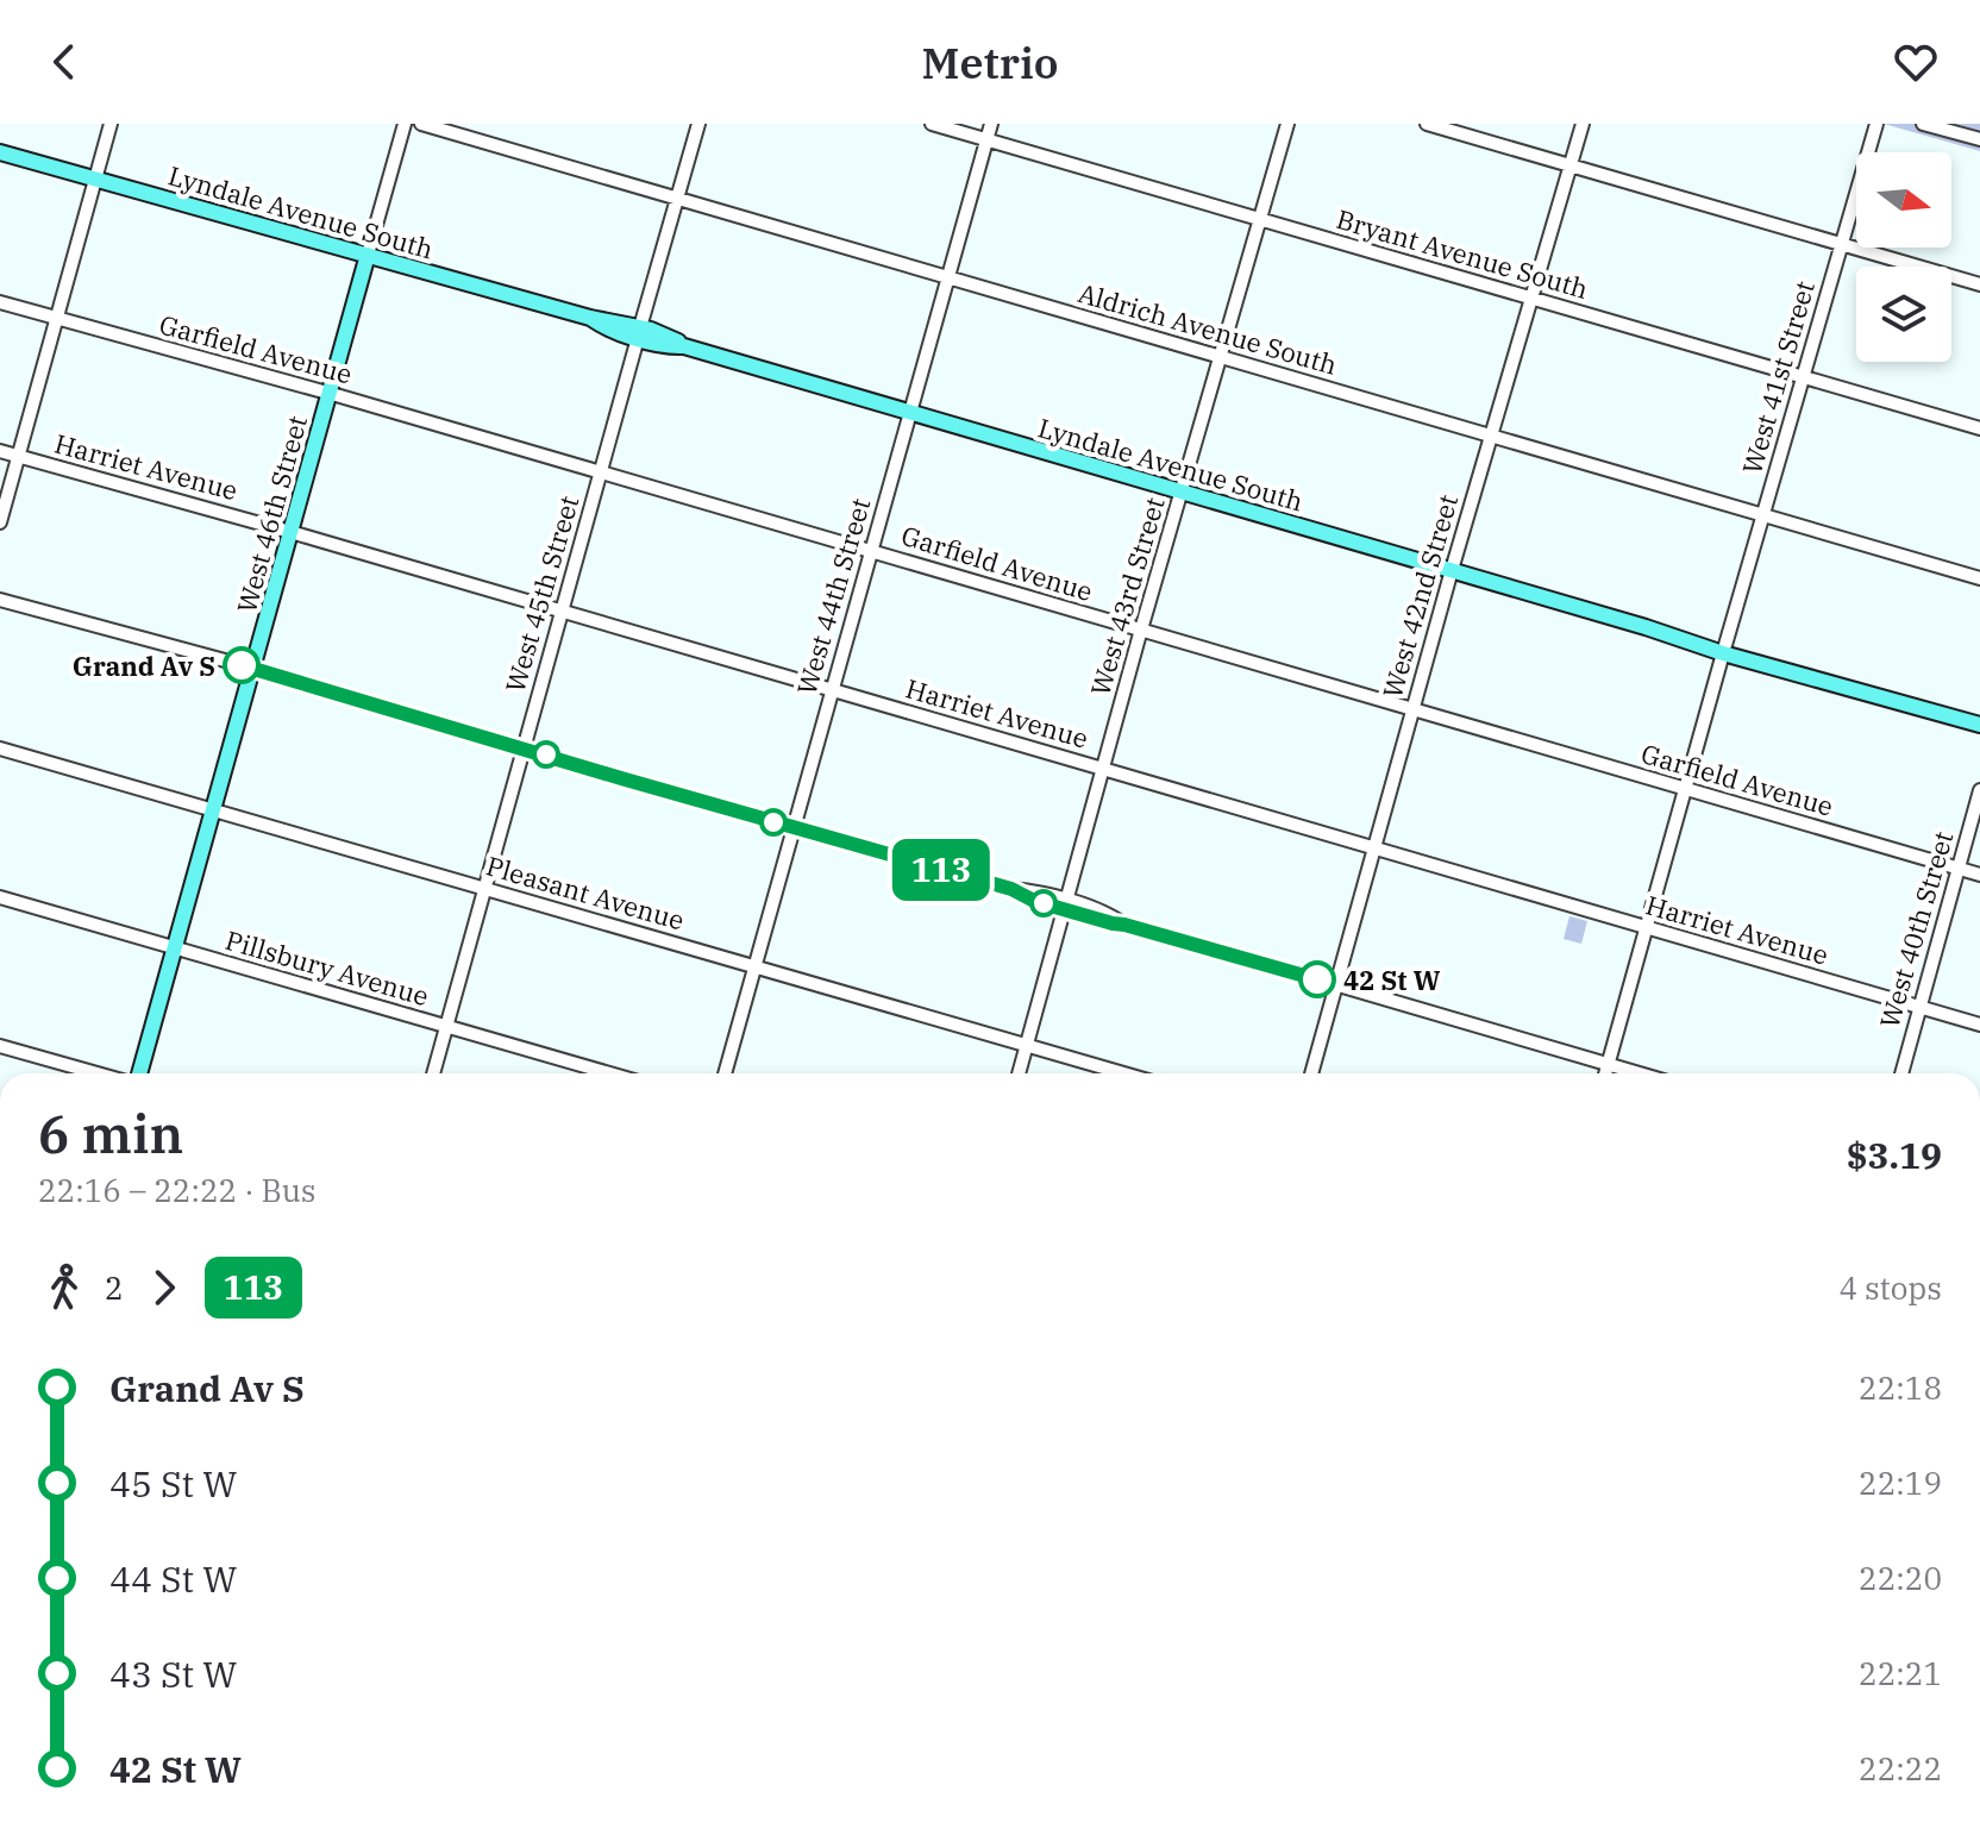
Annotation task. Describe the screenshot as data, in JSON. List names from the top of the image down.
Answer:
{
  "streets": {
    "main road": ["Lyndale Avenue South", "West 46th Street"],
    "street": [
      "Bryant Avenue South",
      "Aldrich Avenue South",
      "Garfield Avenue",
      "West 41st Street",
      "Harriet Avenue",
      "West 45th Street",
      "West 44th Street",
      "West 43rd Street",
      "West 42nd Street",
      "Pleasant Avenue",
      "West 40th Street",
      "Pillsbury Avenue"
    ]
  },
  "crossings": [
    ["Lyndale Avenue South", "West 41st Street"],
    ["Lyndale Avenue South", "West 46th Street"],
    ["Lyndale Avenue South", "West 45th Street"],
    ["Lyndale Avenue South", "West 44th Street"],
    ["Lyndale Avenue South", "West 43rd Street"],
    ["Lyndale Avenue South", "West 42nd Street"],
    ["Bryant Avenue South", "West 41st Street"],
    ["Bryant Avenue South", "West 44th Street"],
    ["Bryant Avenue South", "West 43rd Street"],
    ["Bryant Avenue South", "West 42nd Street"],
    ["Aldrich Avenue South", "West 41st Street"],
    ["Aldrich Avenue South", "West 45th Street"],
    ["Aldrich Avenue South", "West 44th Street"],
    ["Aldrich Avenue South", "West 43rd Street"],
    ["Aldrich Avenue South", "West 42nd Street"],
    ["Garfield Avenue", "West 41st Street"],
    ["Garfield Avenue", "West 46th Street"],
    ["Garfield Avenue", "West 45th Street"],
    ["Garfield Avenue", "West 44th Street"],
    ["Garfield Avenue", "West 43rd Street"],
    ["Garfield Avenue", "West 42nd Street"],
    ["Garfield Avenue", "West 40th Street"],
    ["West 41st Street", "Harriet Avenue"],
    ["Harriet Avenue", "West 46th Street"],
    ["Harriet Avenue", "West 45th Street"],
    ["Harriet Avenue", "West 44th Street"],
    ["Harriet Avenue", "West 43rd Street"],
    ["Harriet Avenue", "West 42nd Street"],
    ["Harriet Avenue", "West 40th Street"],
    ["West 46th Street", "Pleasant Avenue"],
    ["West 46th Street", "Pillsbury Avenue"],
    ["West 45th Street", "Pleasant Avenue"],
    ["West 45th Street", "Pillsbury Avenue"],
    ["West 44th Street", "Pleasant Avenue"],
    ["West 43rd Street", "Pleasant Avenue"]
  ],
  "places": ["Grand Av S", "42 St W"],
  "lines": ["bus line 113"],
  "north": "right",
  "page": {
    "header": "Metrio",
    "on_map": "113",
    "heading": ["6 min", "22:16 – 22:22 · Bus", "$3.19"],
    "legs": ["2", "113", "4 stops"],
    "list": [
      {
        "name": "Grand Av S",
        "value": "22:18"
      },
      {
        "name": "45 St W",
        "value": "22:19"
      },
      {
        "name": "44 St W",
        "value": "22:20"
      },
      {
        "name": "43 St W",
        "value": "22:21"
      },
      {
        "name": "42 St W",
        "value": "22:22"
      }
    ]
  }
}
